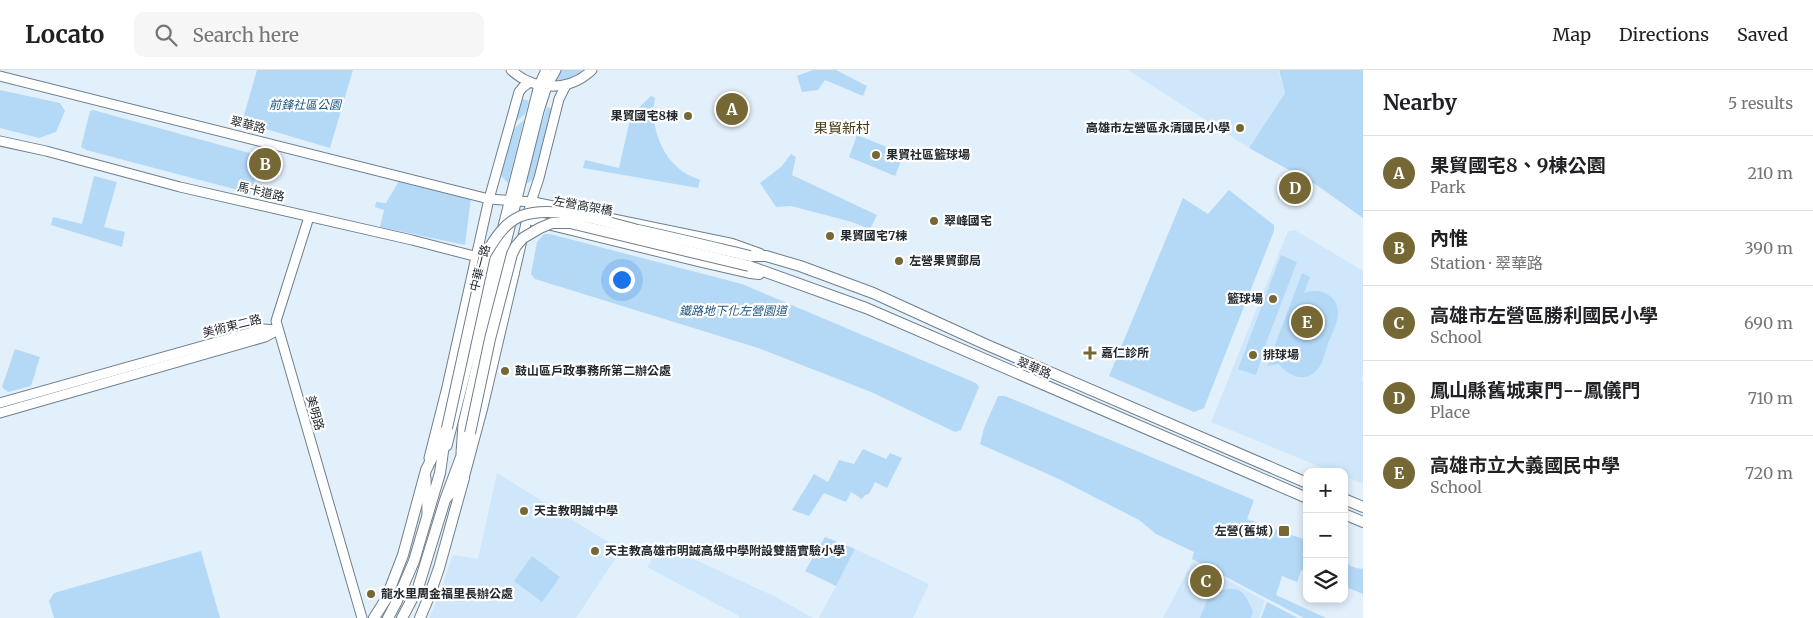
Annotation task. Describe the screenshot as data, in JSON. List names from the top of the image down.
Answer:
{
  "streets": {
    "main road": ["翠華路", "左營高架橋", "中華一路"],
    "street": ["馬卡道路", "美術東二路", "美明路"]
  },
  "crossings": [
    ["翠華路", "左營高架橋"],
    ["翠華路", "中華一路"],
    ["馬卡道路", "中華一路"],
    ["馬卡道路", "美明路"],
    ["左營高架橋", "中華一路"],
    ["美術東二路", "美明路"]
  ],
  "districts": ["果貿新村"],
  "parks": ["前鋒社區公園", "鐵路地下化左營園道"],
  "places": {
    "other": [
      "果貿國宅8棟",
      "高雄市左營區永清國民小學",
      "果貿社區籃球場",
      "翠峰國宅",
      "果貿國宅7棟",
      "左營果貿郵局",
      "籃球場",
      "排球場",
      "鼓山區戶政事務所第二辦公處",
      "天主教明誠中學",
      "天主教高雄市明誠高級中學附設雙語實驗小學",
      "龍水里周金福里長辦公處"
    ],
    "health": ["嘉仁診所"],
    "transit": ["左營(舊城)"]
  },
  "page": {
    "header": "Locato",
    "search": "Search here",
    "nav": ["Map", "Directions", "Saved"],
    "heading": ["Nearby", "5 results"],
    "pins": [
      "A",
      "B",
      "D",
      "E",
      "C"
    ],
    "list": [
      {
        "mark": "A",
        "name": "果貿國宅8、9棟公園",
        "note": "Park",
        "value": "210 m"
      },
      {
        "mark": "B",
        "name": "內惟",
        "note": "Station · 翠華路",
        "value": "390 m"
      },
      {
        "mark": "C",
        "name": "高雄市左營區勝利國民小學",
        "note": "School",
        "value": "690 m"
      },
      {
        "mark": "D",
        "name": "鳳山縣舊城東門--鳳儀門",
        "note": "Place",
        "value": "710 m"
      },
      {
        "mark": "E",
        "name": "高雄市立大義國民中學",
        "note": "School",
        "value": "720 m"
      }
    ],
    "map_buttons": ["+", "−"]
  }
}
